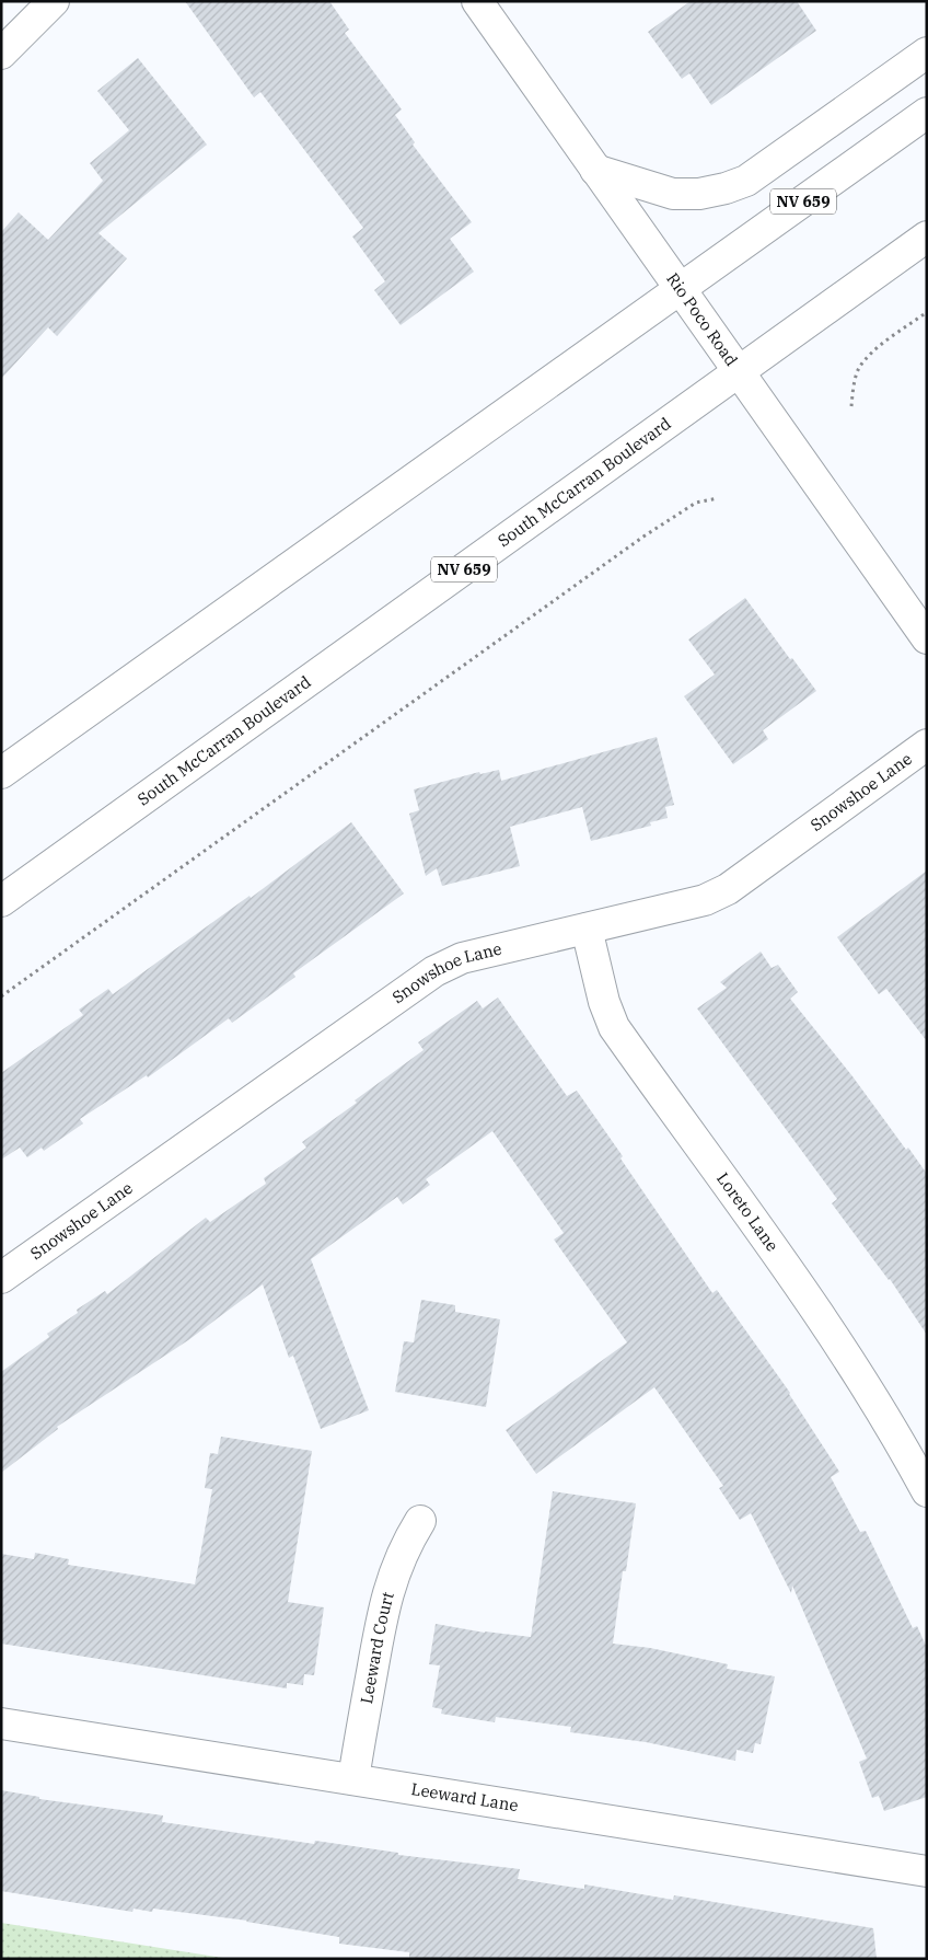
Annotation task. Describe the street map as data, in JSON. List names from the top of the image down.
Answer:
{
  "streets": {
    "main road": [
      "NV 659",
      "Rio Poco Road",
      "South McCarran Boulevard",
      "Snowshoe Lane",
      "Loreto Lane",
      "Leeward Court",
      "Leeward Lane"
    ]
  },
  "crossings": [
    ["NV 659", "Rio Poco Road"],
    ["Rio Poco Road", "South McCarran Boulevard"],
    ["Snowshoe Lane", "Loreto Lane"],
    ["Leeward Court", "Leeward Lane"]
  ]
}
